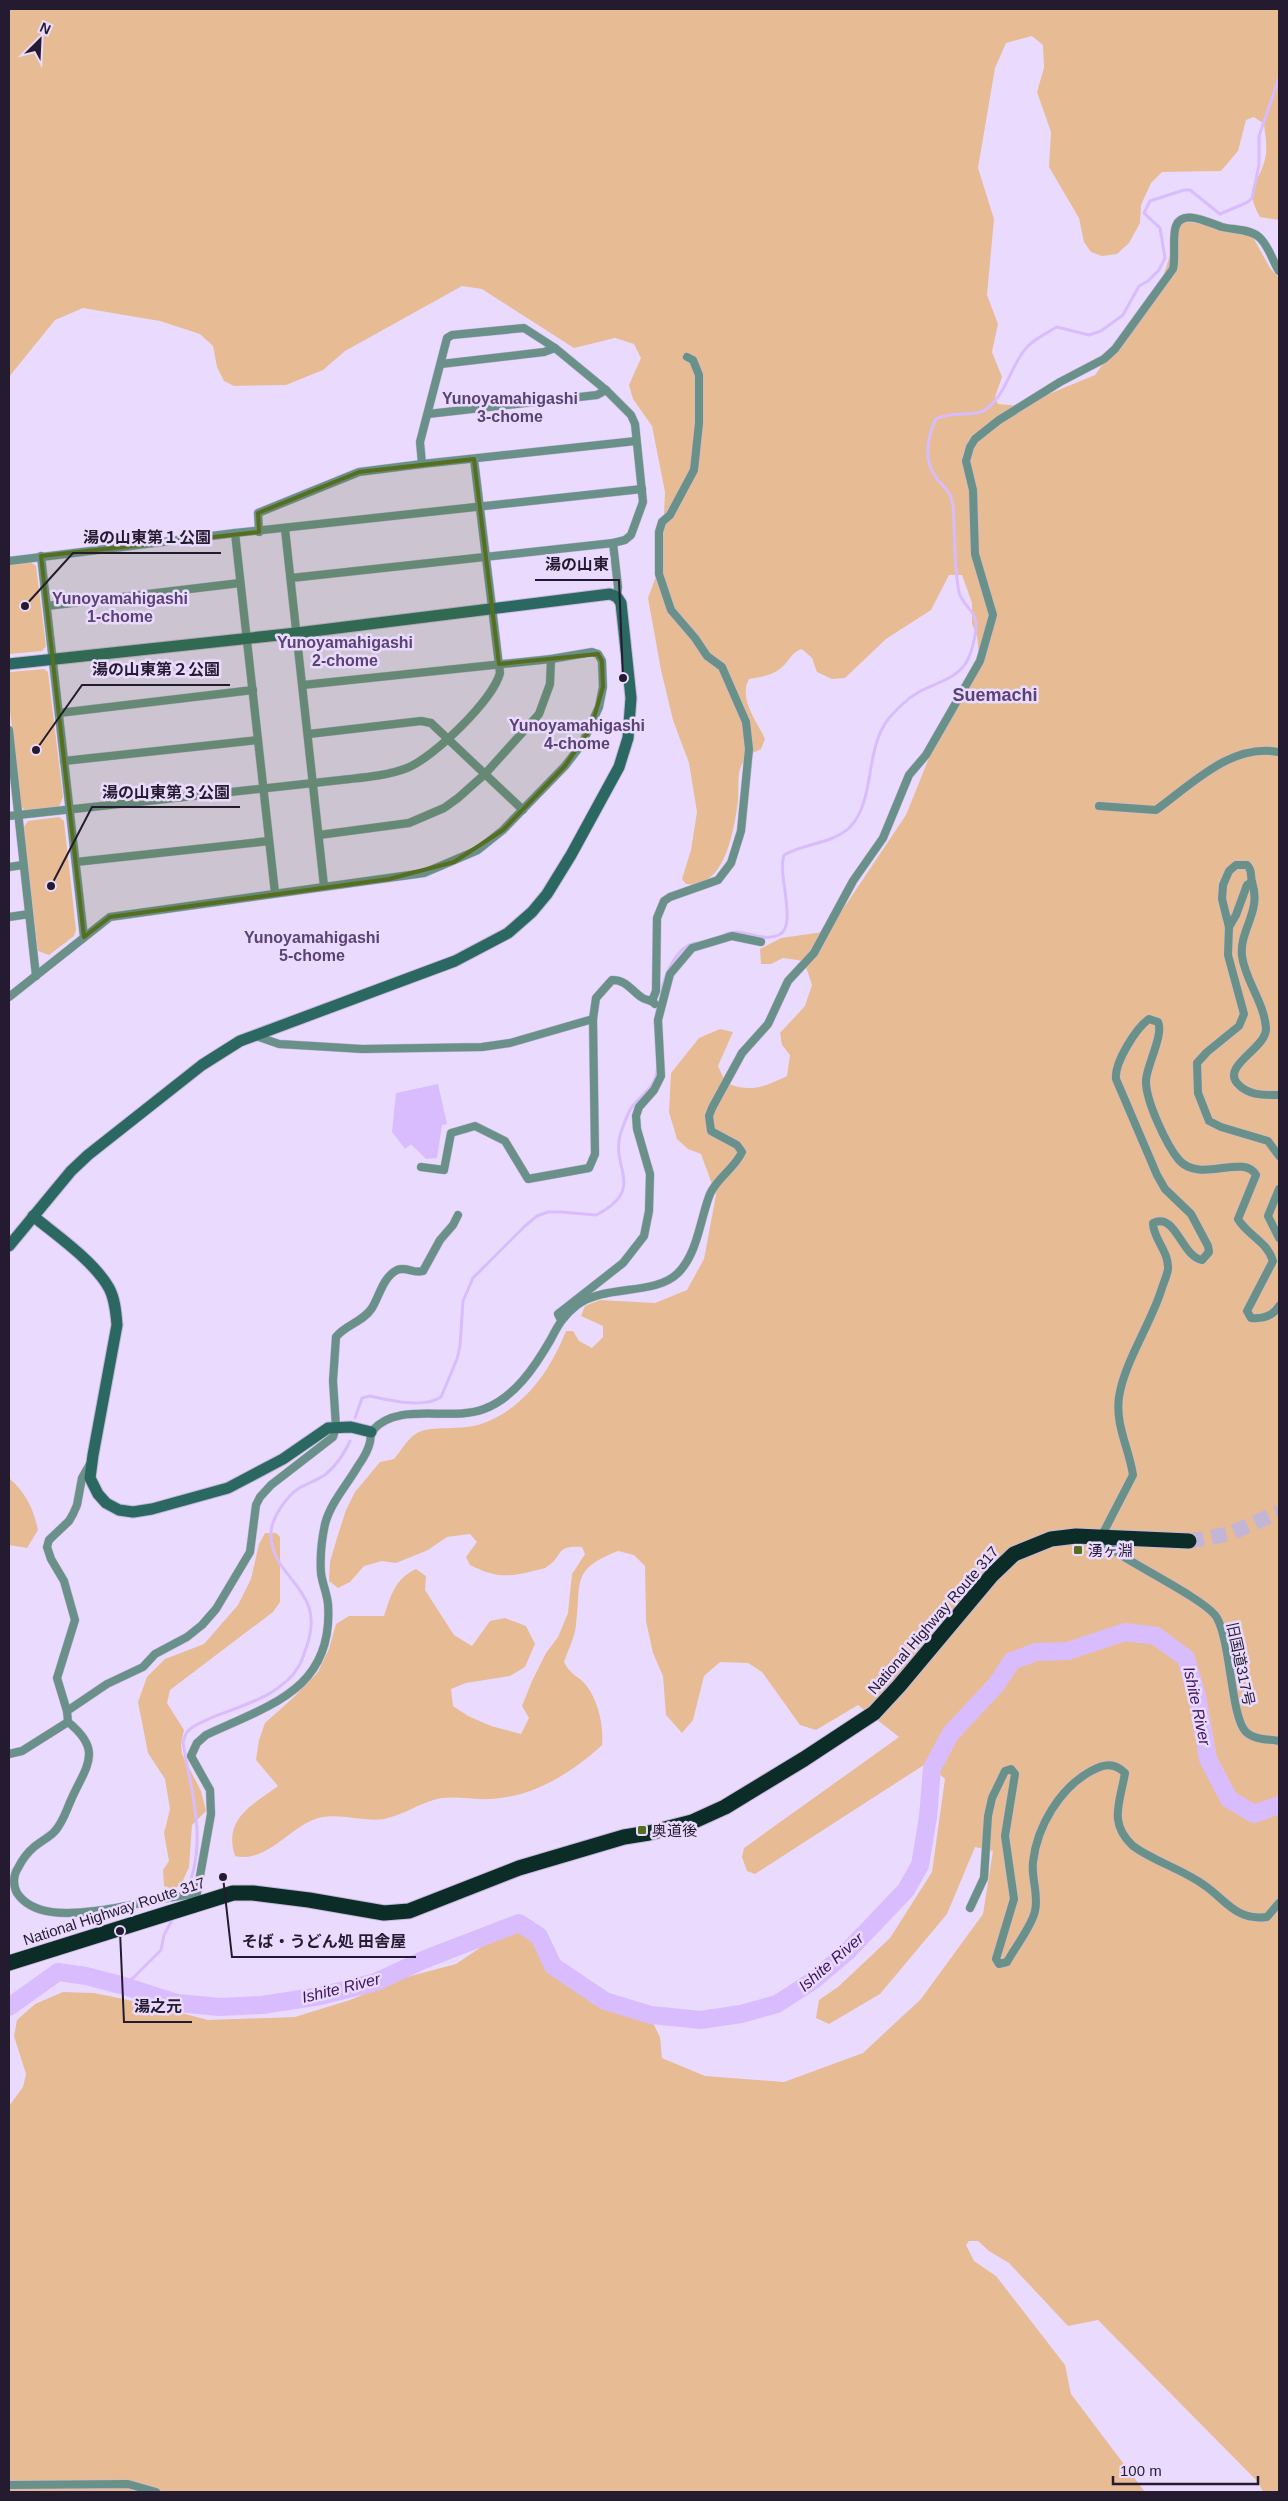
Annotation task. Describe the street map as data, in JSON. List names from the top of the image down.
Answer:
{
  "streets": {
    "highway": ["National Highway Route 317"],
    "street": ["旧国道317号"]
  },
  "crossings": [
    ["National Highway Route 317", "旧国道317号"]
  ],
  "districts": [
    "Yunoyamahigashi 3-chome",
    "Yunoyamahigashi 1-chome",
    "Yunoyamahigashi 2-chome",
    "Suemachi",
    "Yunoyamahigashi 4-chome",
    "Yunoyamahigashi 5-chome"
  ],
  "water": ["Ishite River"],
  "places": {
    "other": [
      "湯の山東第１公園",
      "湯の山東",
      "湯の山東第２公園",
      "湯の山東第３公園",
      "そば・うどん処 田舎屋",
      "湯之元"
    ],
    "transit": ["湧ヶ淵", "奥道後"]
  },
  "scale_bar": "100 m",
  "north": "top right"
}
